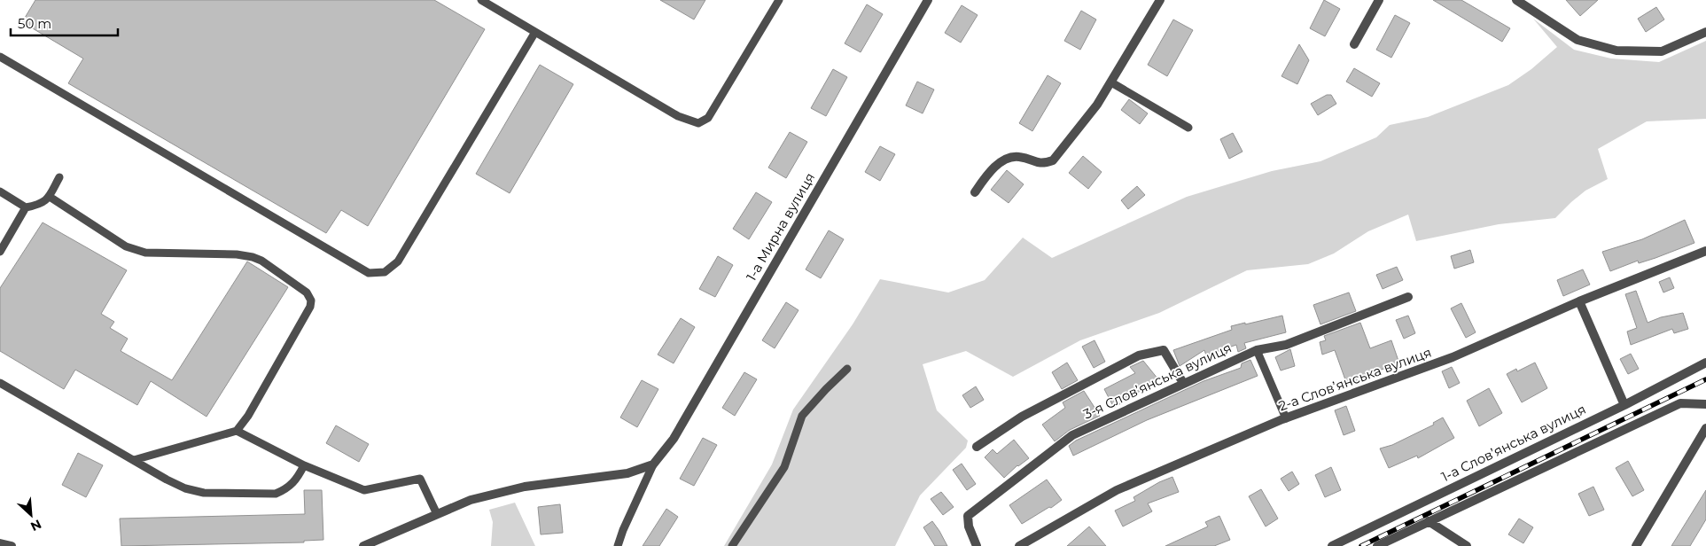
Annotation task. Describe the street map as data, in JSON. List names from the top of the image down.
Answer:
{
  "streets": {
    "street": [
      "1-а Мирна вулиця",
      "2-а Слов’янська вулиця",
      "3-я Слов’янська вулиця",
      "1-а Слов’янська вулиця"
    ]
  },
  "scale_bar": "50 m",
  "north": "bottom right"
}
